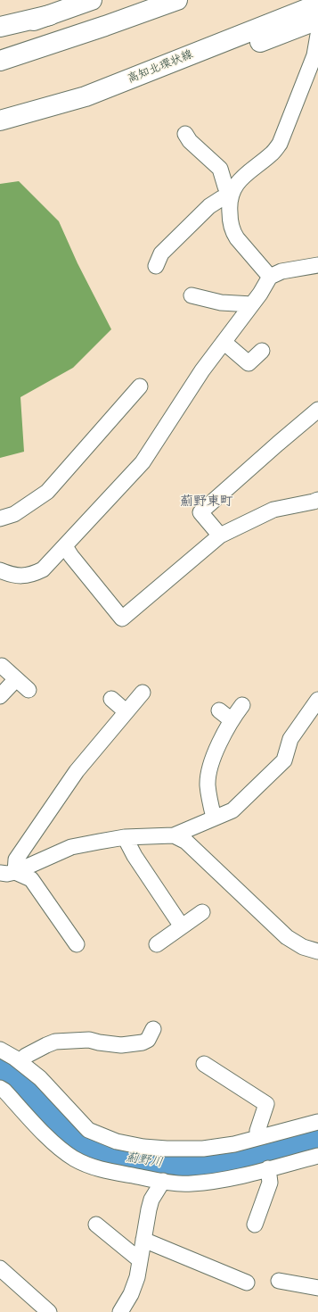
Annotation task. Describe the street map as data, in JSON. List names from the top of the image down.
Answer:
{
  "streets": {
    "main road": ["高知北環状線"]
  },
  "districts": ["薊野東町"],
  "water": ["薊野川"]
}
